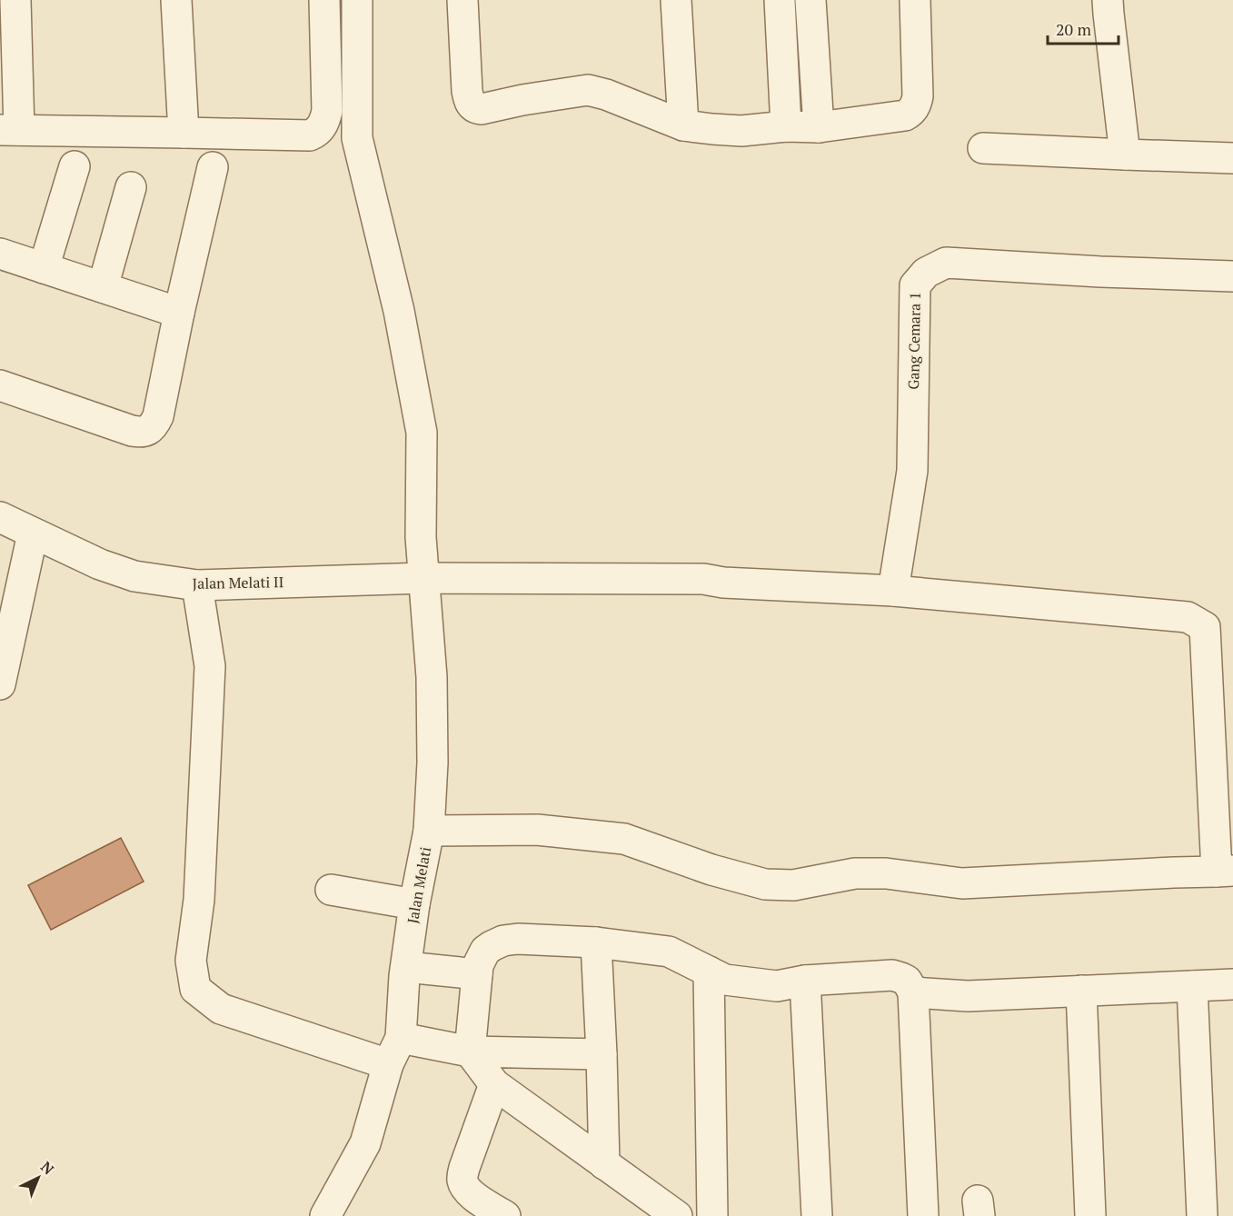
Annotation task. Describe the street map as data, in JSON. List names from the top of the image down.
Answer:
{
  "streets": {
    "street": ["Gang Cemara 1", "Jalan Melati II", "Jalan Melati"]
  },
  "crossings": [
    ["Gang Cemara 1", "Jalan Melati II"],
    ["Jalan Melati II", "Jalan Melati"]
  ],
  "scale_bar": "20 m",
  "north": "top right"
}
